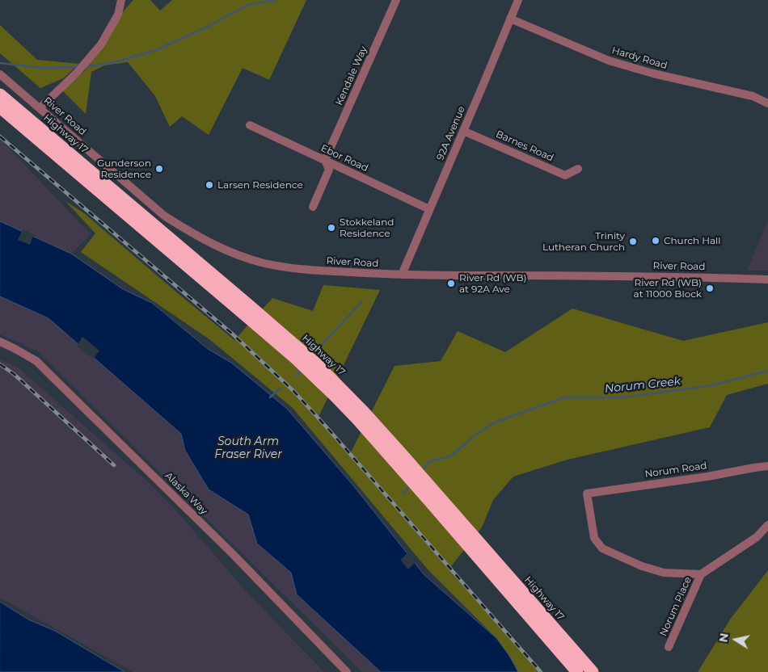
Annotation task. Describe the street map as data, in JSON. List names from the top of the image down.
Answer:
{
  "streets": {
    "highway": ["Highway 17"],
    "street": [
      "Hardy Road",
      "Kendale Way",
      "River Road",
      "92A Avenue",
      "Barnes Road",
      "Ebor Road",
      "Norum Road",
      "Alaska Way",
      "Norum Place"
    ]
  },
  "crossings": [
    ["Hardy Road", "92A Avenue"],
    ["Kendale Way", "Ebor Road"],
    ["River Road", "92A Avenue"],
    ["92A Avenue", "Barnes Road"],
    ["92A Avenue", "Ebor Road"],
    ["Norum Road", "Norum Place"]
  ],
  "water": ["Norum Creek", "South Arm Fraser River"],
  "places": [
    "Gunderson Residence",
    "Larsen Residence",
    "Stokkeland Residence",
    "Church Hall",
    "Trinity Lutheran Church",
    "River Rd (WB) at 92A Ave",
    "River Rd (WB) at 11000 Block"
  ],
  "north": "left"
}
